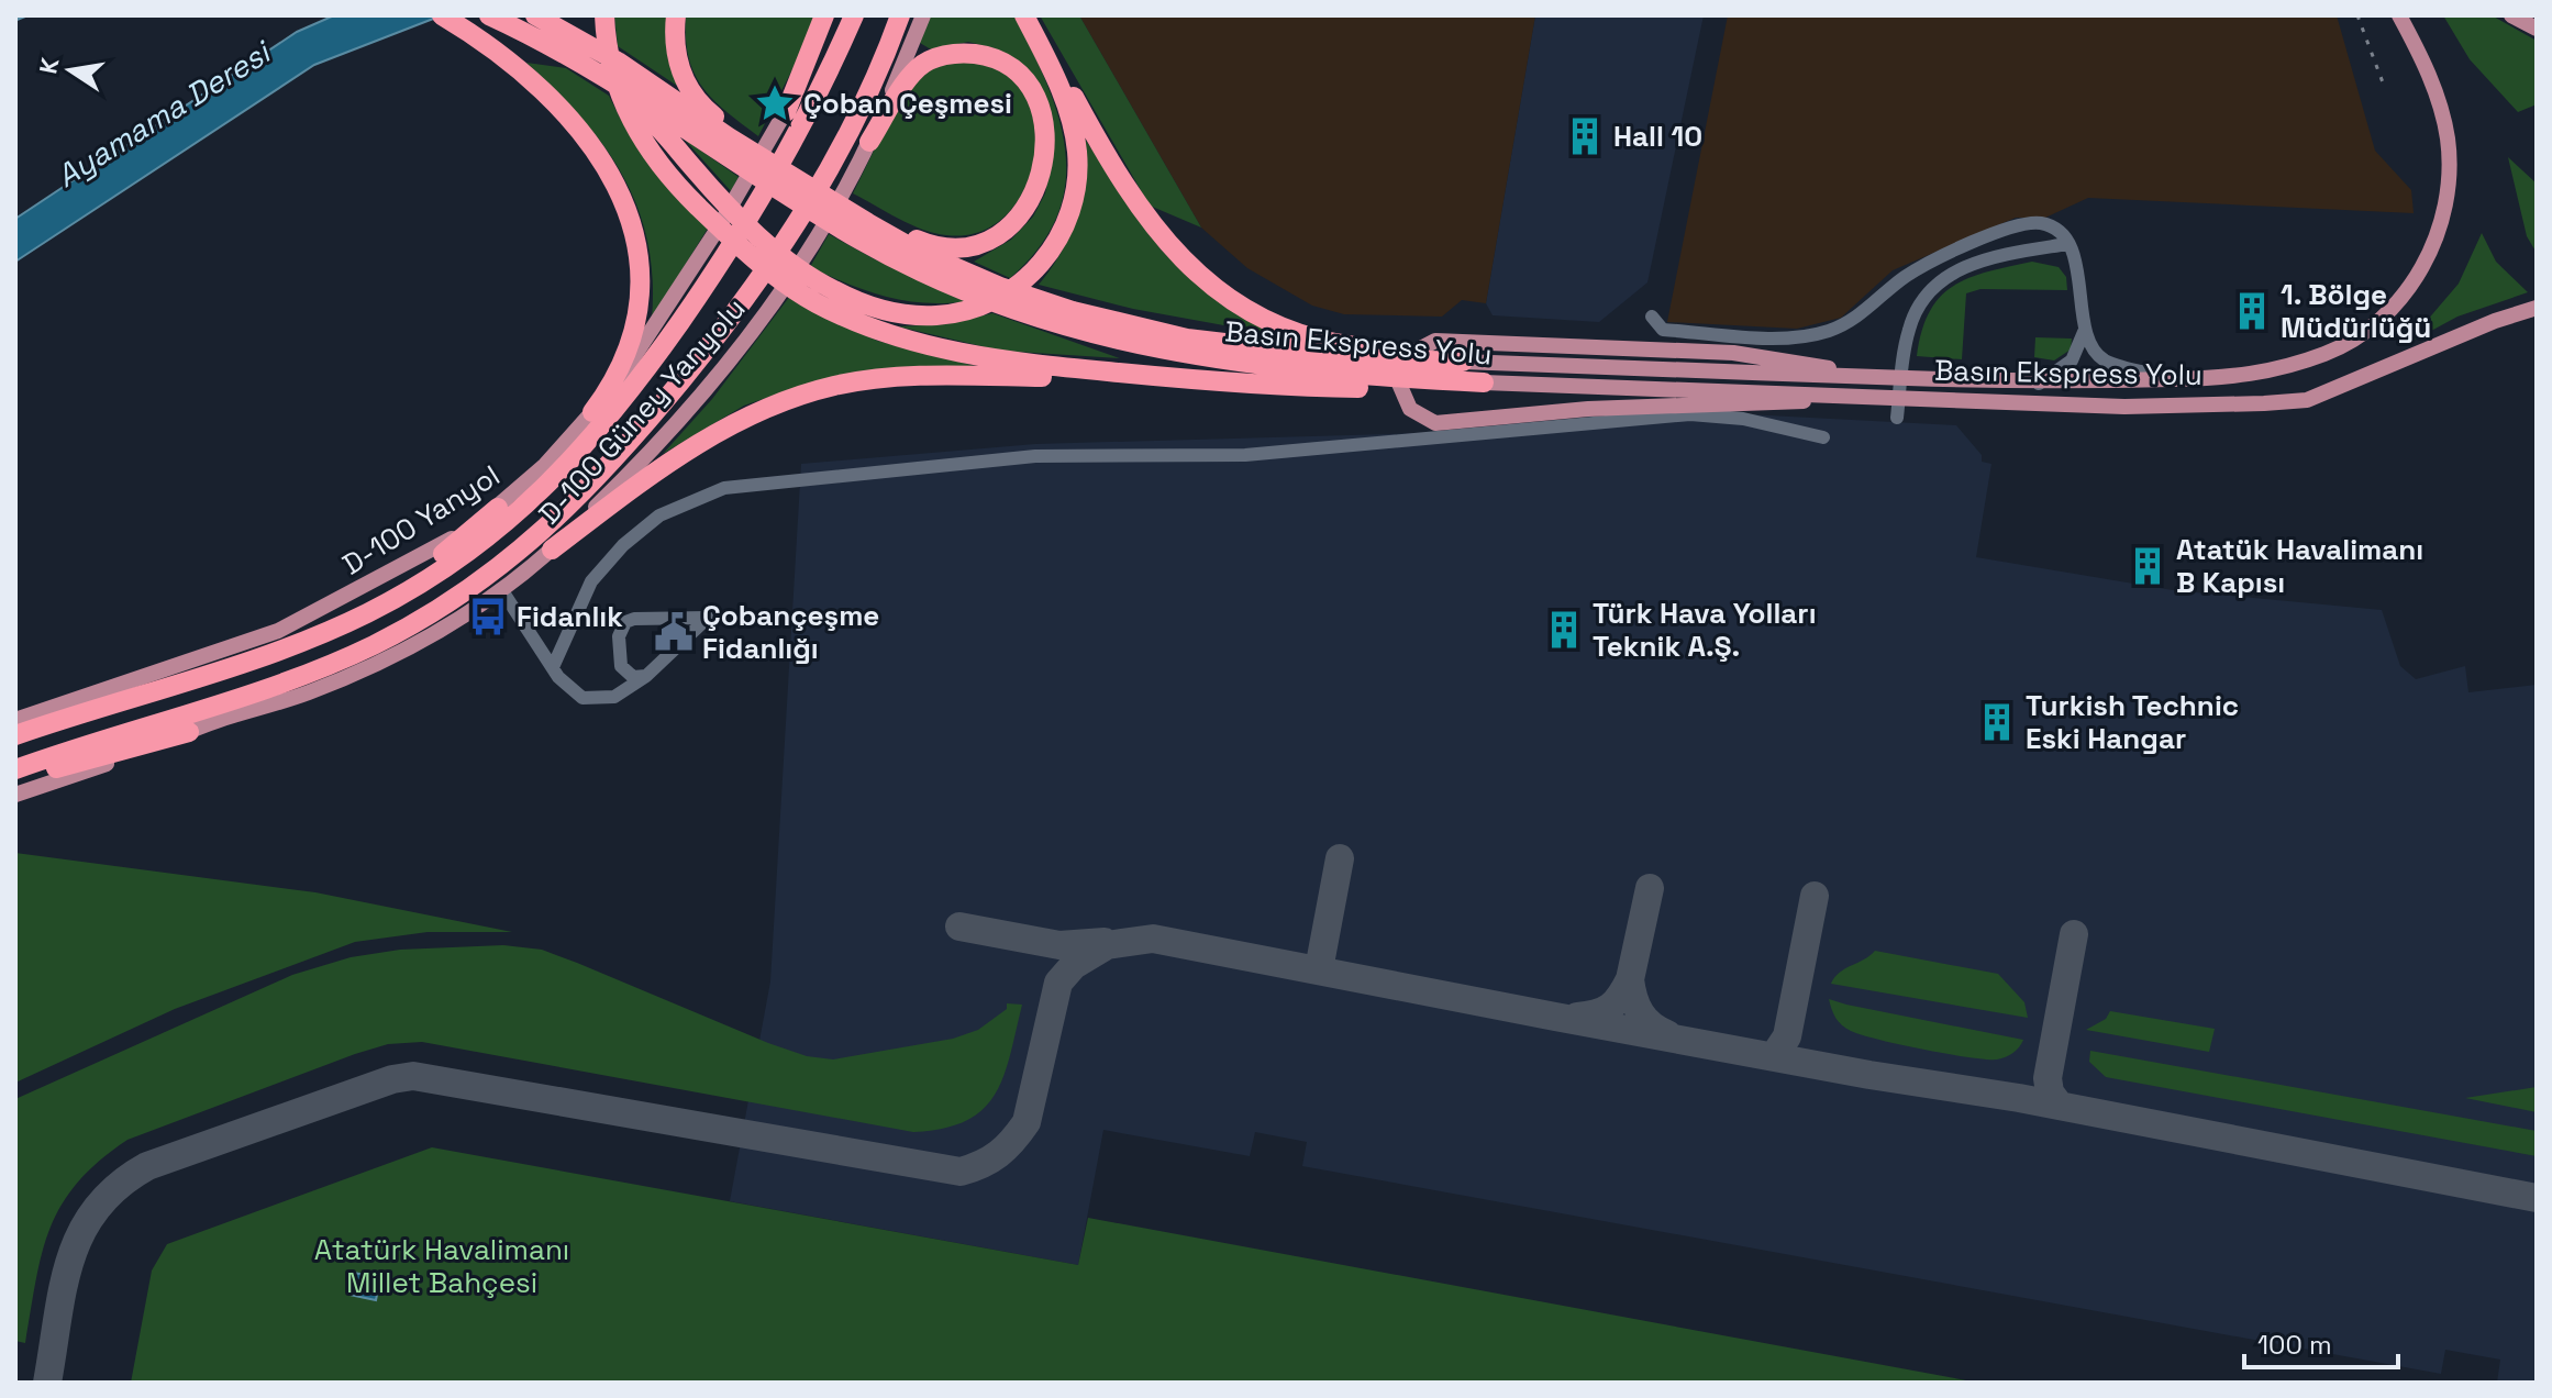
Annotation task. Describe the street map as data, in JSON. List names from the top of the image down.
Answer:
{
  "streets": {
    "highway": ["Basın Ekspress Yolu"],
    "main road": ["D-100 Güney Yanyolu", "D-100 Yanyol"]
  },
  "water": ["Ayamama Deresi"],
  "parks": ["Atatürk Havalimanı Millet Bahçesi"],
  "places": {
    "place": ["Çoban Çeşmesi"],
    "building": [
      "Hall 10",
      "1. Bölge Müdürlüğü",
      "Atatük Havalimanı B Kapısı",
      "Türk Hava Yolları Teknik A.Ş.",
      "Turkish Technic Eski Hangar"
    ],
    "bus stop": ["Fidanlık"],
    "public building": ["Çobançeşme Fidanlığı"]
  },
  "scale_bar": "100 m",
  "north": "left"
}
